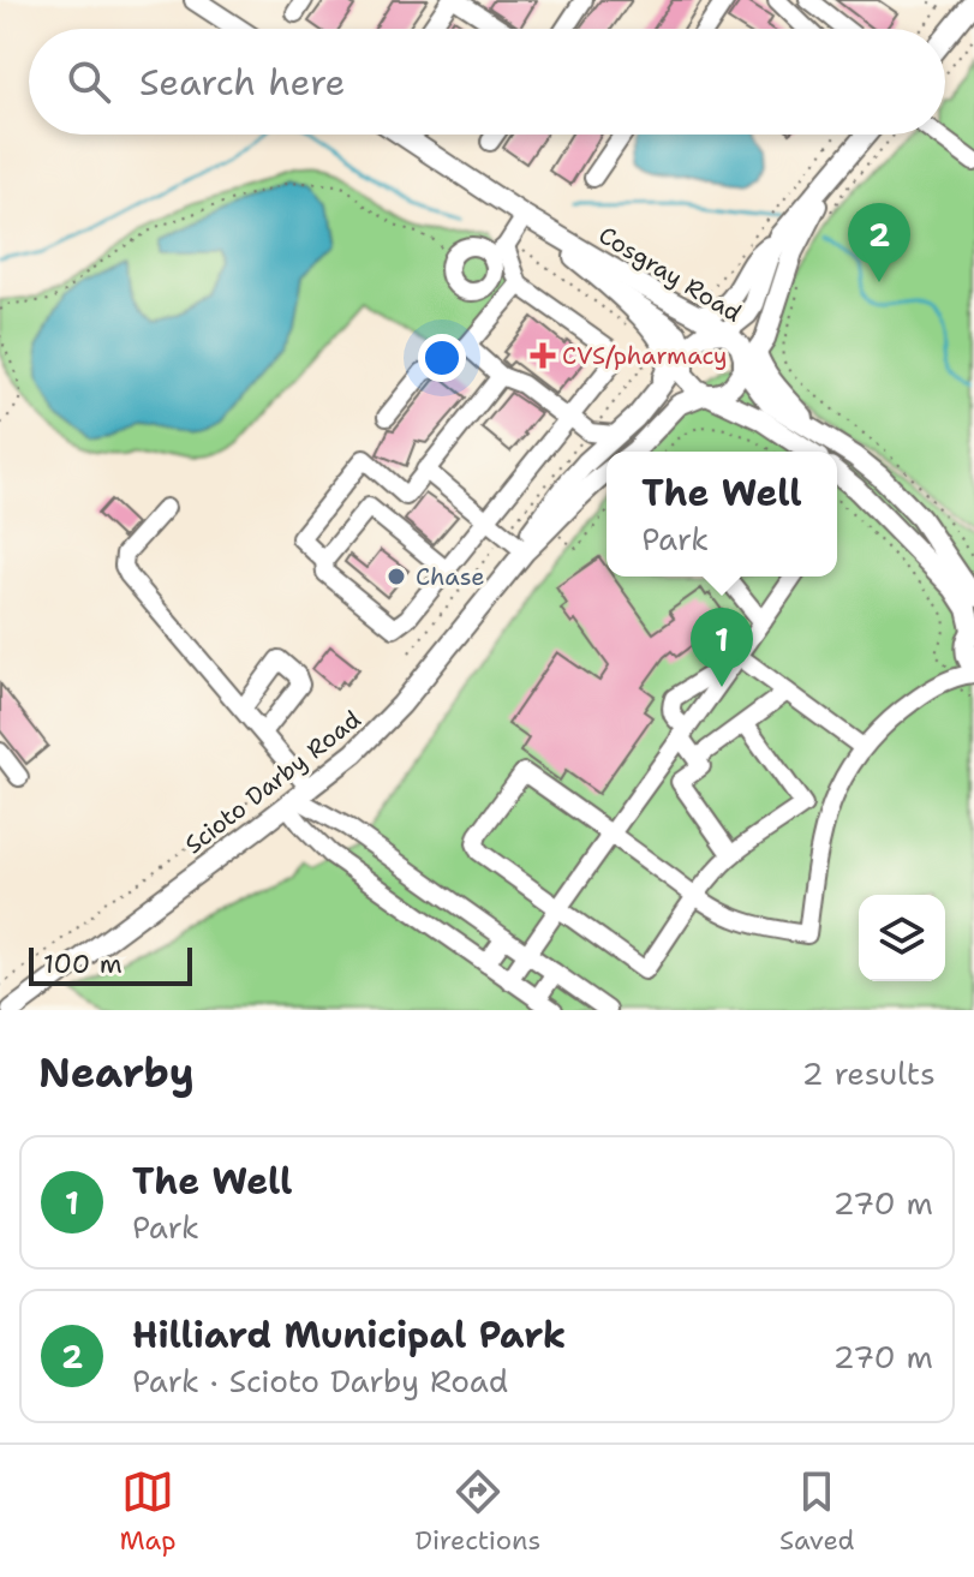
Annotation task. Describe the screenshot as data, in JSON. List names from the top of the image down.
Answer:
{
  "streets": {
    "main road": ["Cosgray Road", "Scioto Darby Road"]
  },
  "crossings": [
    ["Cosgray Road", "Scioto Darby Road"]
  ],
  "places": {
    "health": ["CVS/pharmacy"],
    "other": ["Chase"]
  },
  "scale_bar": "100 m",
  "page": {
    "search": "Search here",
    "pins": ["2", "1"],
    "popup": ["The Well", "Park"],
    "scale": "100 m",
    "heading": ["Nearby", "2 results"],
    "list": [
      {
        "mark": "1",
        "name": "The Well",
        "note": "Park",
        "value": "270 m"
      },
      {
        "mark": "2",
        "name": "Hilliard Municipal Park",
        "note": "Park · Scioto Darby Road",
        "value": "270 m"
      }
    ],
    "nav": ["Map", "Directions", "Saved"]
  }
}
